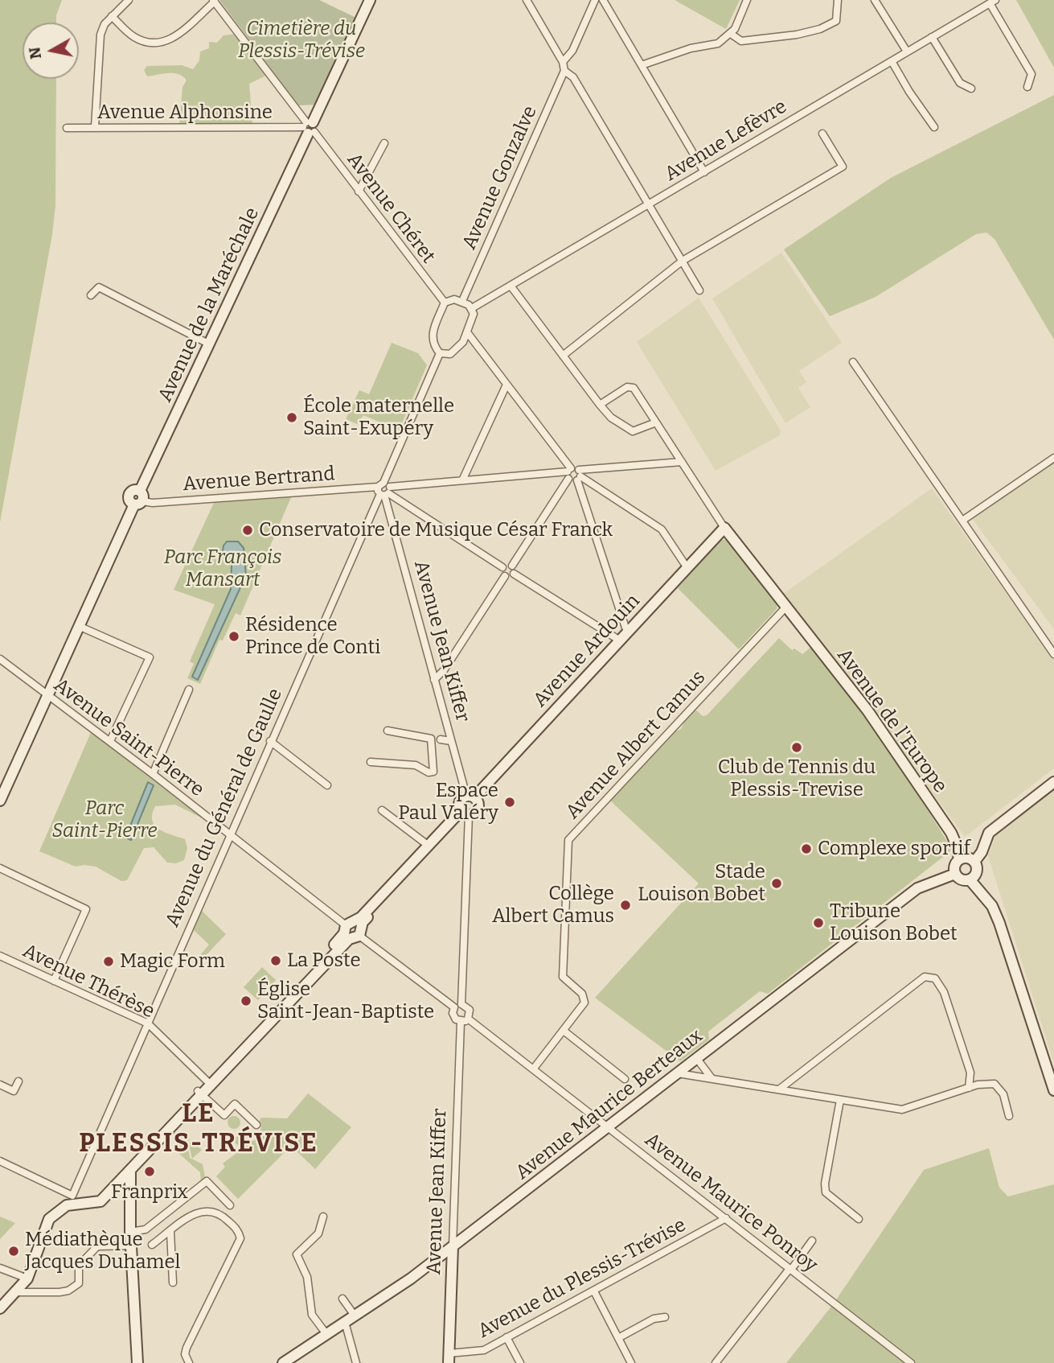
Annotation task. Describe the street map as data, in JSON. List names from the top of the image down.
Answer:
{
  "streets": {
    "street": [
      "Avenue Alphonsine",
      "Avenue Lefèvre",
      "Avenue Gonzalve",
      "Avenue Chéret",
      "Avenue de la Maréchale",
      "Avenue Bertrand",
      "Avenue Jean Kiffer",
      "Avenue Ardouin",
      "Avenue de l'Europe",
      "Avenue Saint-Pierre",
      "Avenue Albert Camus",
      "Avenue du Général de Gaulle",
      "Avenue Thérèse",
      "Avenue Maurice Berteaux",
      "Avenue Maurice Ponroy",
      "Avenue du Plessis-Trévise"
    ]
  },
  "crossings": [
    ["Avenue Alphonsine", "Avenue Chéret"],
    ["Avenue Alphonsine", "Avenue de la Maréchale"],
    ["Avenue Lefèvre", "Avenue Gonzalve"],
    ["Avenue Lefèvre", "Avenue Chéret"],
    ["Avenue Lefèvre", "Avenue du Général de Gaulle"],
    ["Avenue Gonzalve", "Avenue Chéret"],
    ["Avenue Gonzalve", "Avenue du Général de Gaulle"],
    ["Avenue Chéret", "Avenue de la Maréchale"],
    ["Avenue Chéret", "Avenue du Général de Gaulle"],
    ["Avenue de la Maréchale", "Avenue Bertrand"],
    ["Avenue de la Maréchale", "Avenue Saint-Pierre"],
    ["Avenue Bertrand", "Avenue Jean Kiffer"],
    ["Avenue Bertrand", "Avenue du Général de Gaulle"],
    ["Avenue Jean Kiffer", "Avenue Ardouin"],
    ["Avenue Jean Kiffer", "Avenue du Général de Gaulle"],
    ["Avenue Jean Kiffer", "Avenue Maurice Berteaux"],
    ["Avenue Jean Kiffer", "Avenue du Plessis-Trévise"],
    ["Avenue Ardouin", "Avenue de l'Europe"],
    ["Avenue de l'Europe", "Avenue Albert Camus"],
    ["Avenue de l'Europe", "Avenue Maurice Berteaux"],
    ["Avenue Saint-Pierre", "Avenue du Général de Gaulle"],
    ["Avenue du Général de Gaulle", "Avenue Thérèse"],
    ["Avenue Maurice Berteaux", "Avenue Maurice Ponroy"],
    ["Avenue Maurice Ponroy", "Avenue du Plessis-Trévise"]
  ],
  "districts": ["LE PLESSIS-TRÉVISE"],
  "parks": ["Cimetière du Plessis-Trévise", "Parc François Mansart", "Parc Saint-Pierre"],
  "places": [
    "École maternelle Saint-Exupéry",
    "Conservatoire de Musique César Franck",
    "Résidence Prince de Conti",
    "Club de Tennis du Plessis-Trevise",
    "Espace Paul Valéry",
    "Complexe sportif",
    "Stade Louison Bobet",
    "Collège Albert Camus",
    "Tribune Louison Bobet",
    "La Poste",
    "Magic Form",
    "Église Saint-Jean-Baptiste",
    "Franprix",
    "Médiathèque Jacques Duhamel"
  ],
  "north": "left"
}
